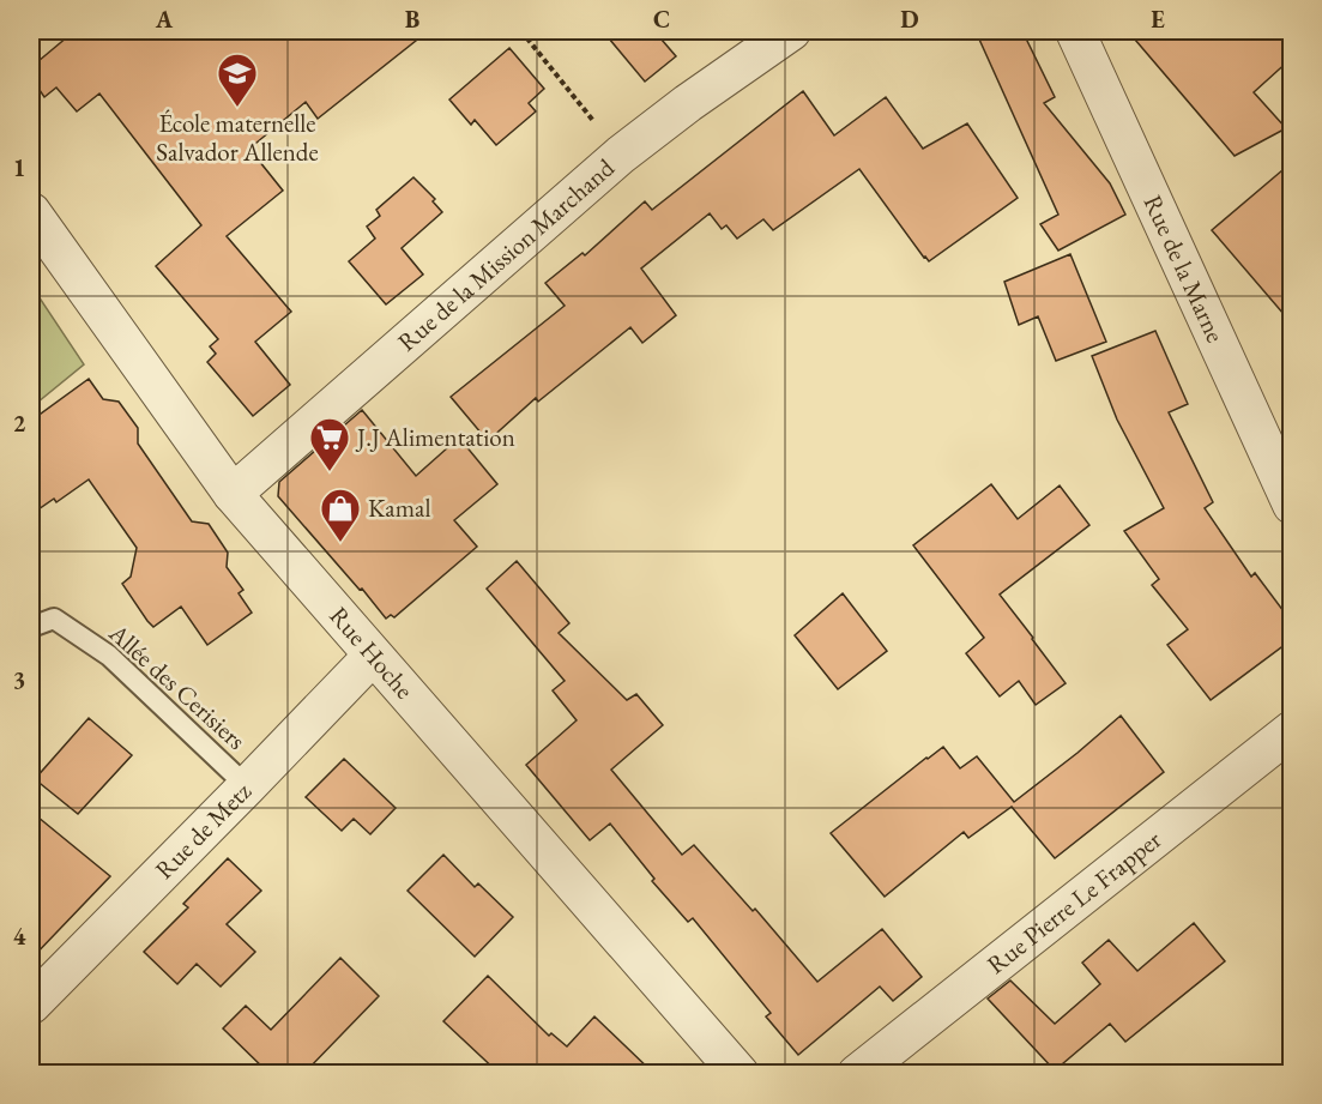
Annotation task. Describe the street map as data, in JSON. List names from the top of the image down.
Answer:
{
  "streets": {
    "street": [
      "Rue de la Mission Marchand",
      "Rue de la Marne",
      "Rue Hoche",
      "Rue de Metz",
      "Rue Pierre Le Frapper"
    ],
    "lane": ["Allée des Cerisiers"]
  },
  "crossings": [
    ["Rue de la Mission Marchand", "Rue Hoche"],
    ["Rue Hoche", "Rue de Metz"],
    ["Allée des Cerisiers", "Rue de Metz"]
  ],
  "places": {
    "school or university": ["École maternelle Salvador Allende"],
    "supermarket": ["J.J Alimentation"],
    "shop": ["Kamal"]
  },
  "grid": {
    "columns": [
      "A",
      "B",
      "C",
      "D",
      "E"
    ],
    "rows": [
      "1",
      "2",
      "3",
      "4"
    ]
  }
}
